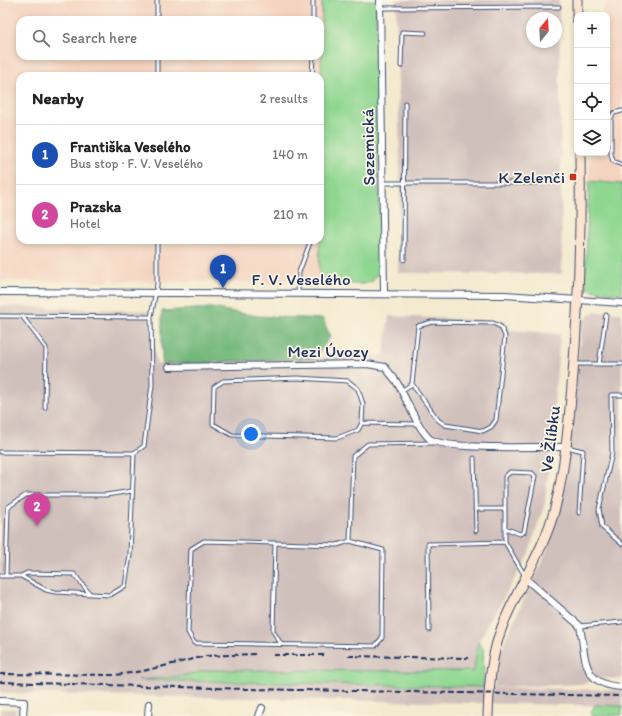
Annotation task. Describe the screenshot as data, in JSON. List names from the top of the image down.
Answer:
{
  "streets": {
    "street": [
      "Sezemická",
      "F. V. Veselého",
      "Mezi Úvozy",
      "Ve Žlíbku"
    ]
  },
  "crossings": [
    ["Sezemická", "F. V. Veselého"],
    ["F. V. Veselého", "Ve Žlíbku"]
  ],
  "places": {
    "transit": ["K Zelenči"]
  },
  "north": "top",
  "page": {
    "map_buttons": ["+", "−"],
    "search": "Search here",
    "heading": ["Nearby", "2 results"],
    "list": [
      {
        "mark": "1",
        "name": "Františka Veselého",
        "note": "Bus stop · F. V. Veselého",
        "value": "140 m"
      },
      {
        "mark": "2",
        "name": "Prazska",
        "note": "Hotel",
        "value": "210 m"
      }
    ],
    "pins": ["1", "2"]
  }
}
